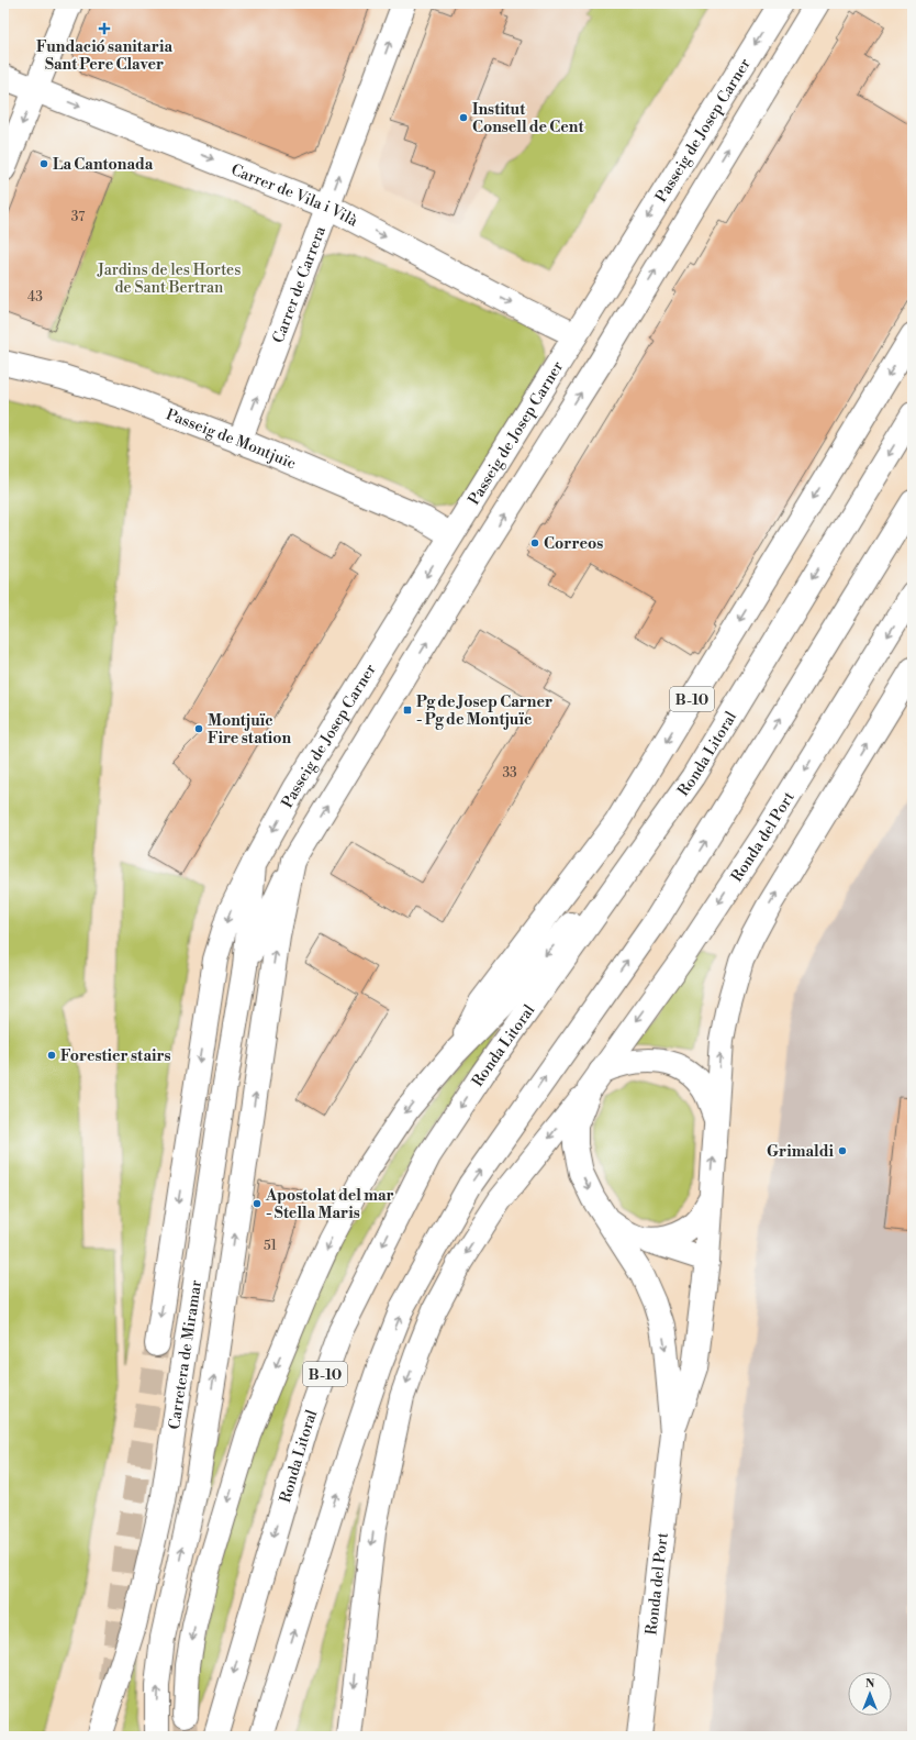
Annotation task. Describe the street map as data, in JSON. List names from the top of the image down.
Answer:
{
  "streets": {
    "main road": [
      "Passeig de Josep Carner",
      "Carrer de Vila i Vilà",
      "Carrer de Carrera",
      "Passeig de Montjuïc",
      "B-10",
      "Ronda Litoral",
      "Ronda del Port",
      "Carretera de Miramar"
    ]
  },
  "crossings": [
    ["Passeig de Josep Carner", "Carrer de Vila i Vilà"],
    ["Passeig de Josep Carner", "Passeig de Montjuïc"],
    ["Passeig de Josep Carner", "Carretera de Miramar"],
    ["Carrer de Vila i Vilà", "Carrer de Carrera"],
    ["Carrer de Carrera", "Passeig de Montjuïc"],
    ["B-10", "Ronda Litoral"]
  ],
  "one_way": ["Carrer de Vila i Vilà", "Carrer de Carrera"],
  "parks": ["Jardins de les Hortes de Sant Bertran"],
  "places": {
    "health": ["Fundació sanitaria Sant Pere Claver"],
    "other": [
      "Institut Consell de Cent",
      "La Cantonada",
      "Correos",
      "Montjuïc Fire station",
      "Forestier stairs",
      "Grimaldi",
      "Apostolat del mar - Stella Maris"
    ],
    "transit": ["Pg de Josep Carner - Pg de Montjuïc"]
  },
  "house_numbers": [
    "37",
    "43",
    "33",
    "51"
  ],
  "north": "top"
}
